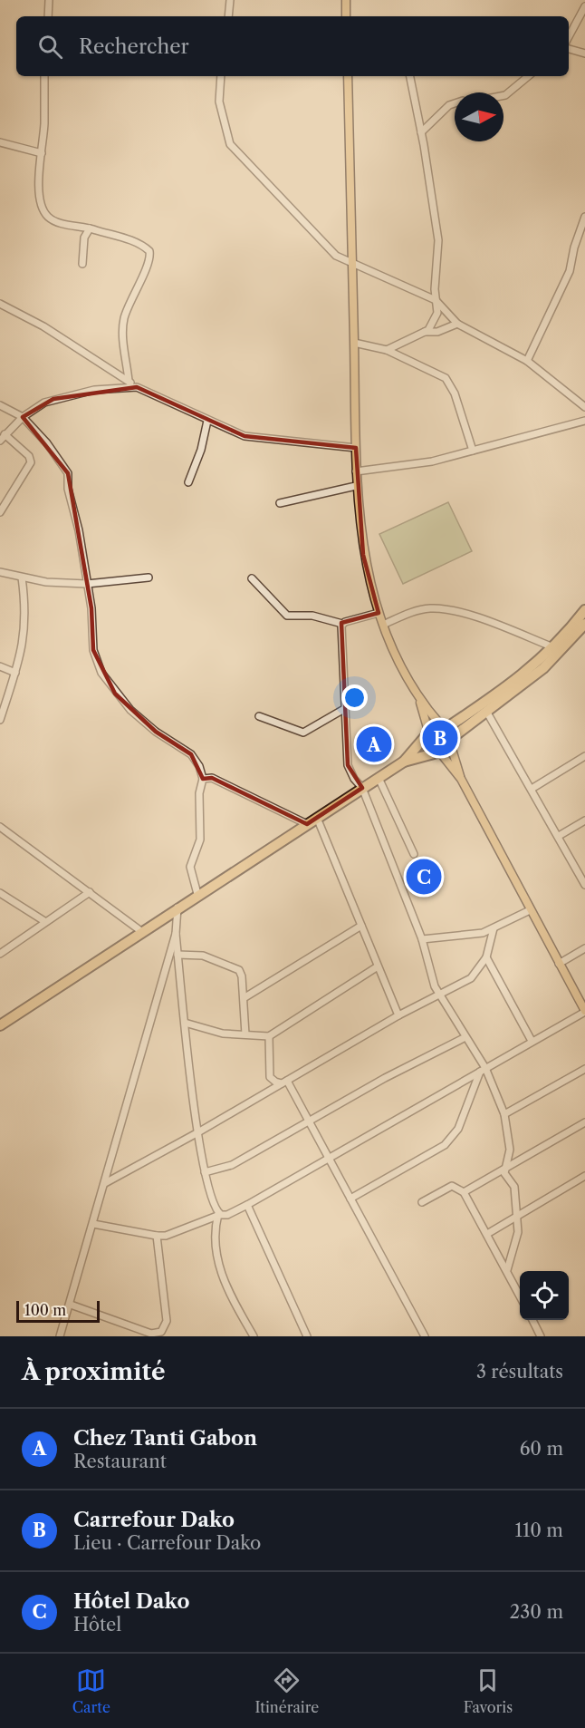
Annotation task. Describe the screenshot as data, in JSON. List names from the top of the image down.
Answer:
{
  "scale_bar": "100 m",
  "north": "right",
  "page": {
    "search": "Rechercher",
    "pins": ["B", "A", "C"],
    "scale": "100 m",
    "heading": ["À proximité", "3 résultats"],
    "list": [
      {
        "mark": "A",
        "name": "Chez Tanti Gabon",
        "note": "Restaurant",
        "value": "60 m"
      },
      {
        "mark": "B",
        "name": "Carrefour Dako",
        "note": "Lieu · Carrefour Dako",
        "value": "110 m"
      },
      {
        "mark": "C",
        "name": "Hôtel Dako",
        "note": "Hôtel",
        "value": "230 m"
      }
    ],
    "nav": ["Carte", "Itinéraire", "Favoris"]
  }
}
